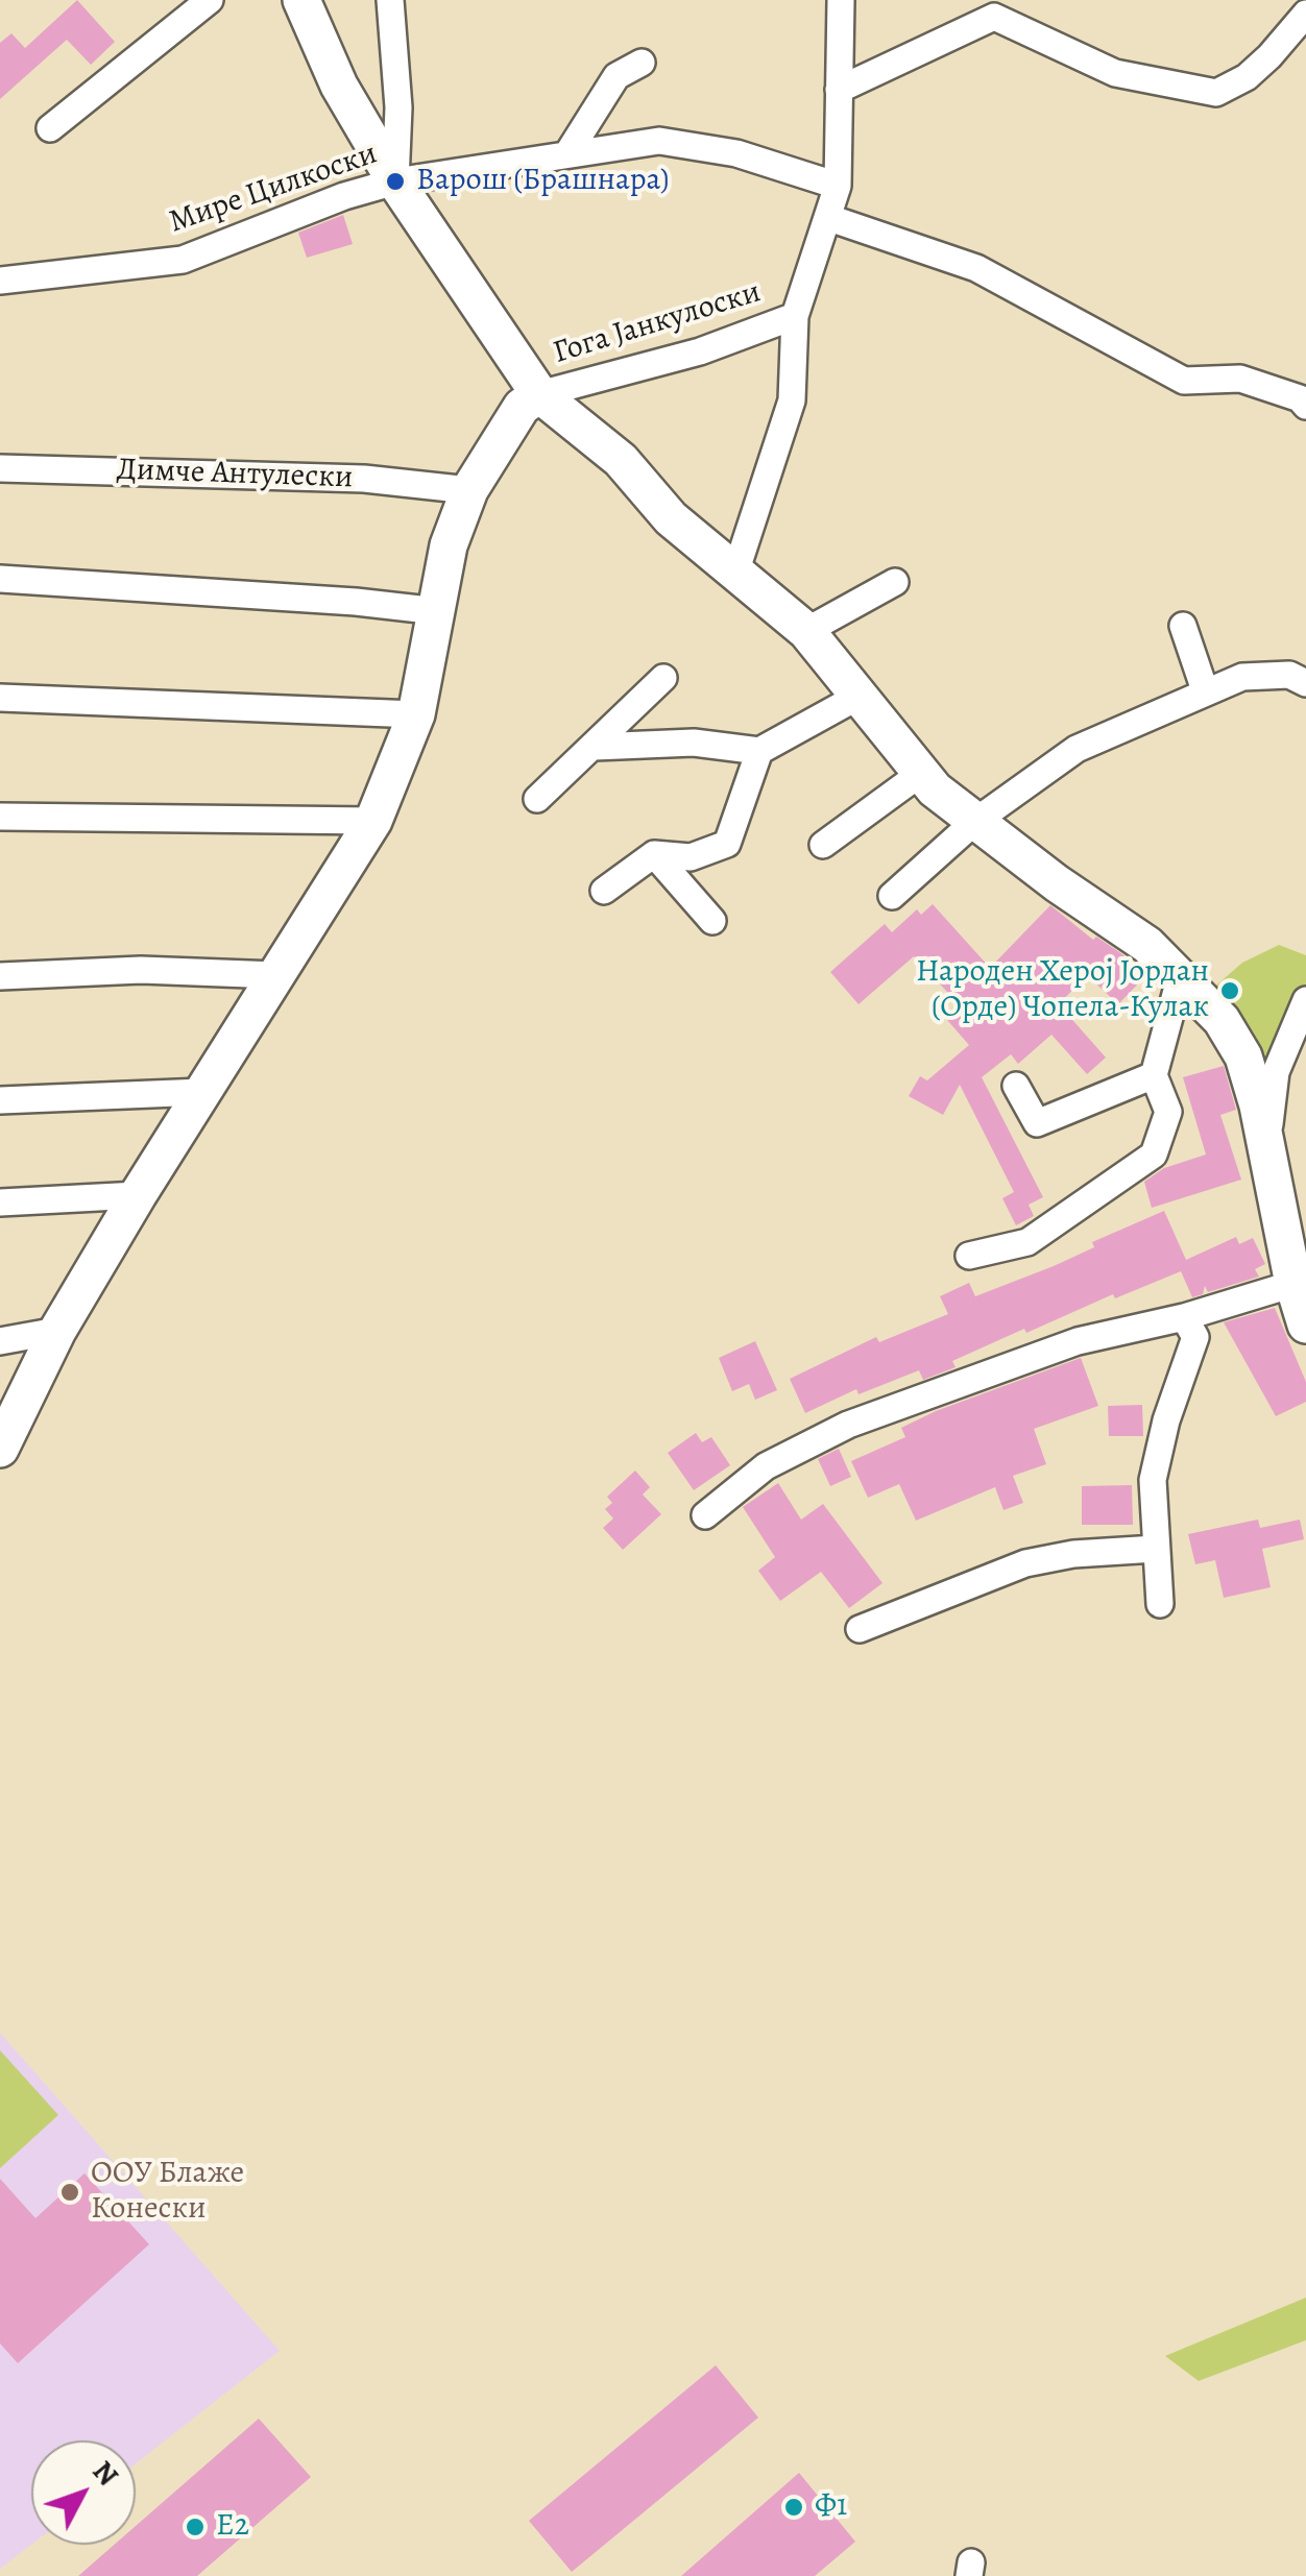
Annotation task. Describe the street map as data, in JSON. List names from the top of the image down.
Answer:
{
  "streets": {
    "street": ["Мире Цилкоски", "Гога Јанкулоски", "Димче Антулески"]
  },
  "crossings": [
    ["Мире Цилкоски", "Гога Јанкулоски"]
  ],
  "places": [
    "Варош (Брашнара)",
    "Народен Херој Јордан (Орде) Чопела-Кулак",
    "ООУ Блаже Конески",
    "Ф1",
    "Е2"
  ],
  "north": "top right"
}
